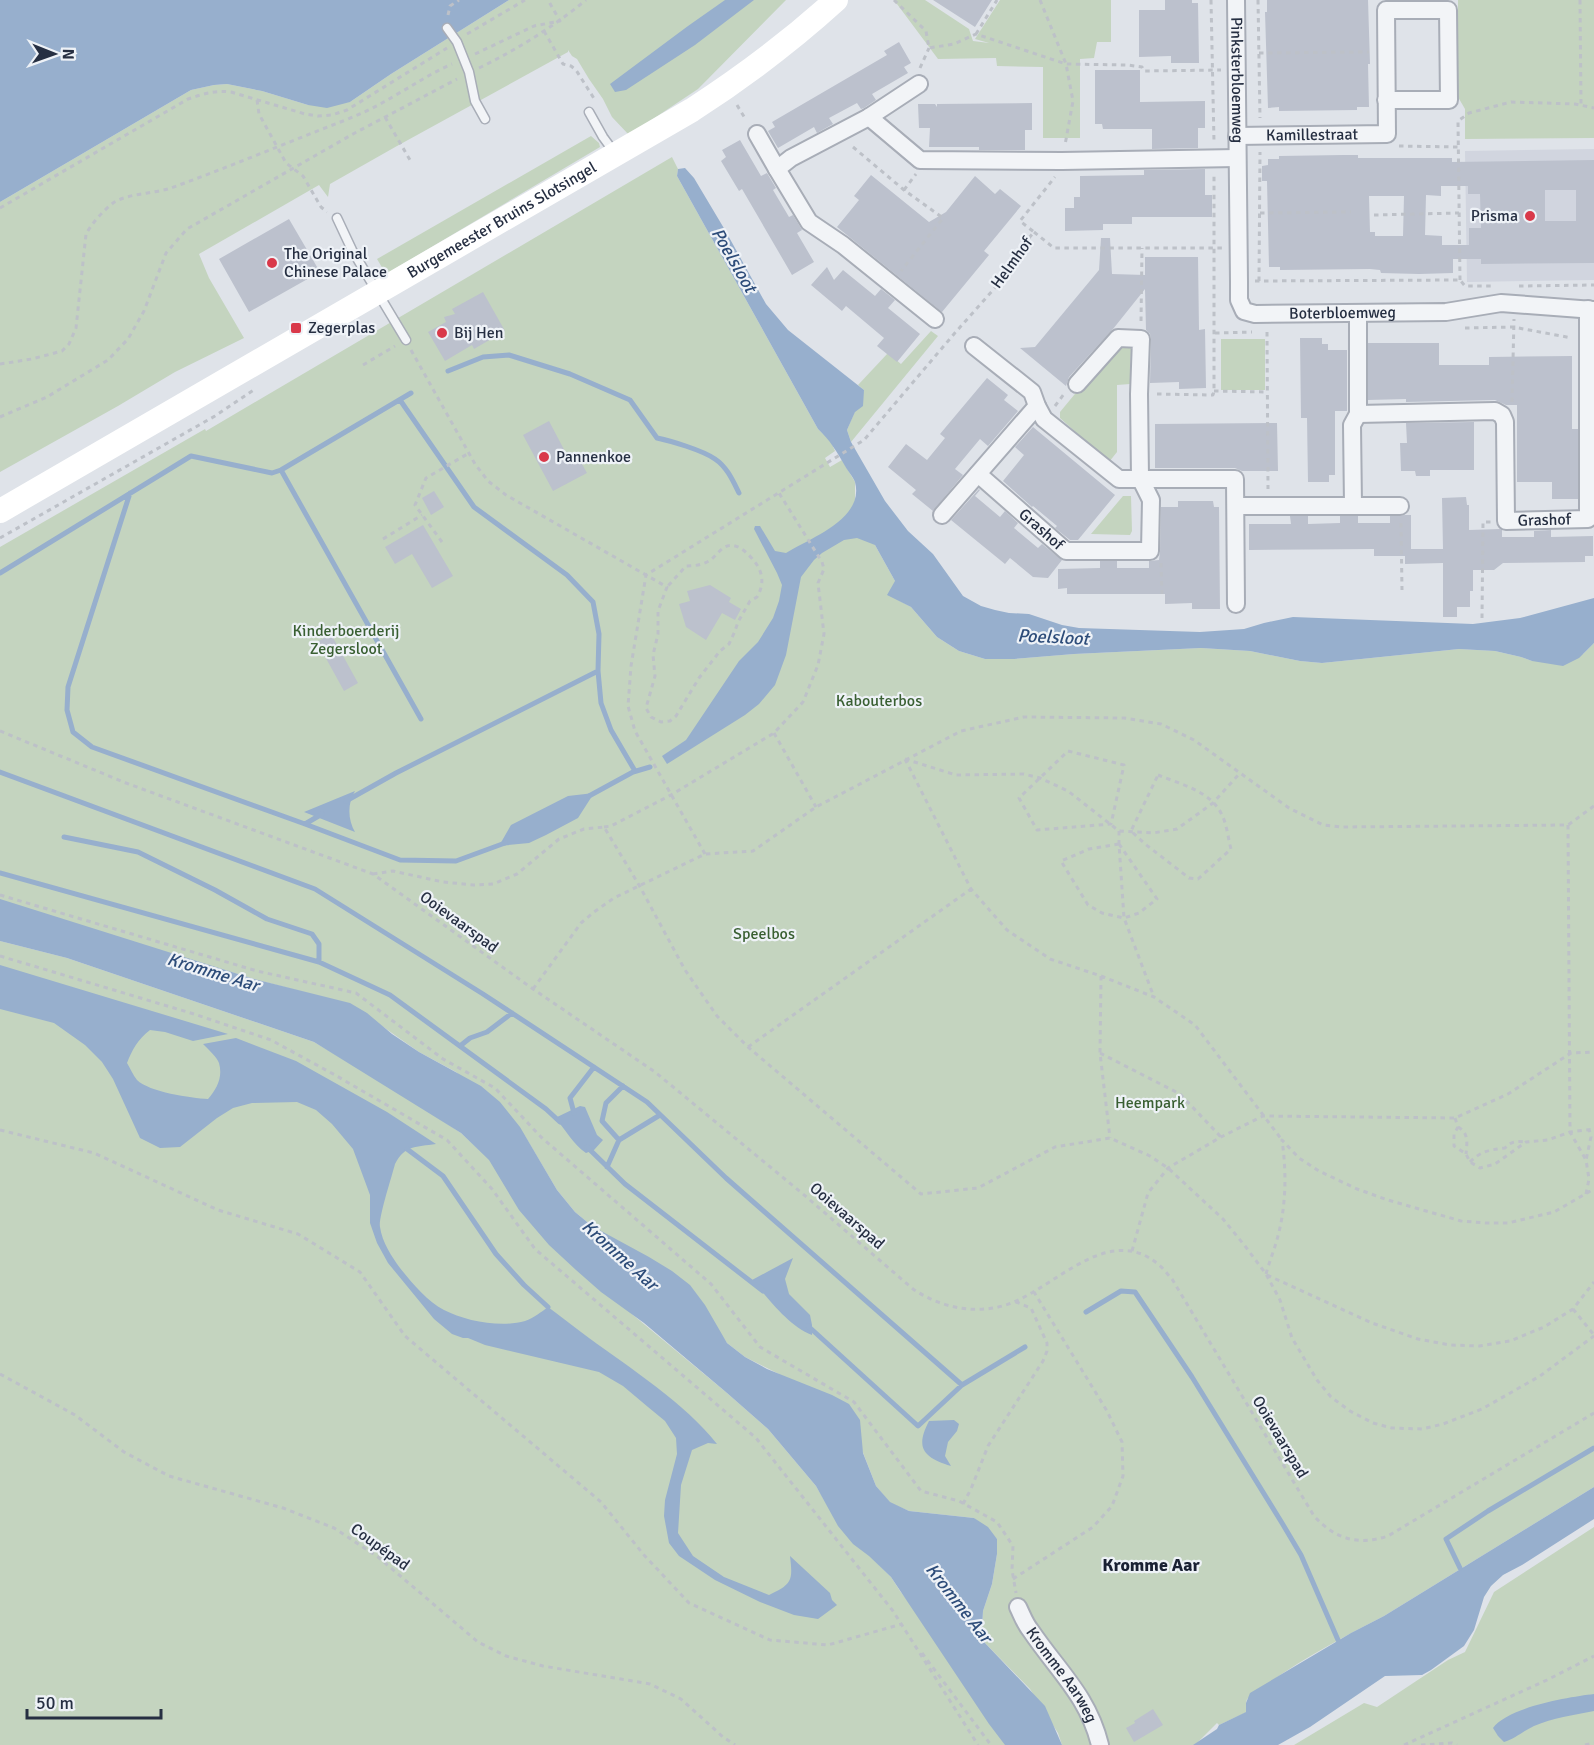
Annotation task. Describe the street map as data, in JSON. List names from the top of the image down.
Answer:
{
  "streets": {
    "street": [
      "Pinksterbloemweg",
      "Kamillestraat",
      "Burgemeester Bruins Slotsingel",
      "Boterbloemweg",
      "Grashof",
      "Kromme Aarweg"
    ],
    "path": ["Helmhof", "Ooievaarspad", "Coupépad"]
  },
  "crossings": [
    ["Pinksterbloemweg", "Kamillestraat"],
    ["Pinksterbloemweg", "Boterbloemweg"],
    ["Boterbloemweg", "Grashof"]
  ],
  "districts": ["Kromme Aar"],
  "water": ["Poelsloot", "Kromme Aar"],
  "parks": [
    "Kinderboerderij Zegersloot",
    "Kabouterbos",
    "Speelbos",
    "Heempark"
  ],
  "places": {
    "other": [
      "Prisma",
      "The Original Chinese Palace",
      "Bij Hen",
      "Pannenkoe"
    ],
    "transit": ["Zegerplas"]
  },
  "scale_bar": "50 m",
  "north": "right"
}
